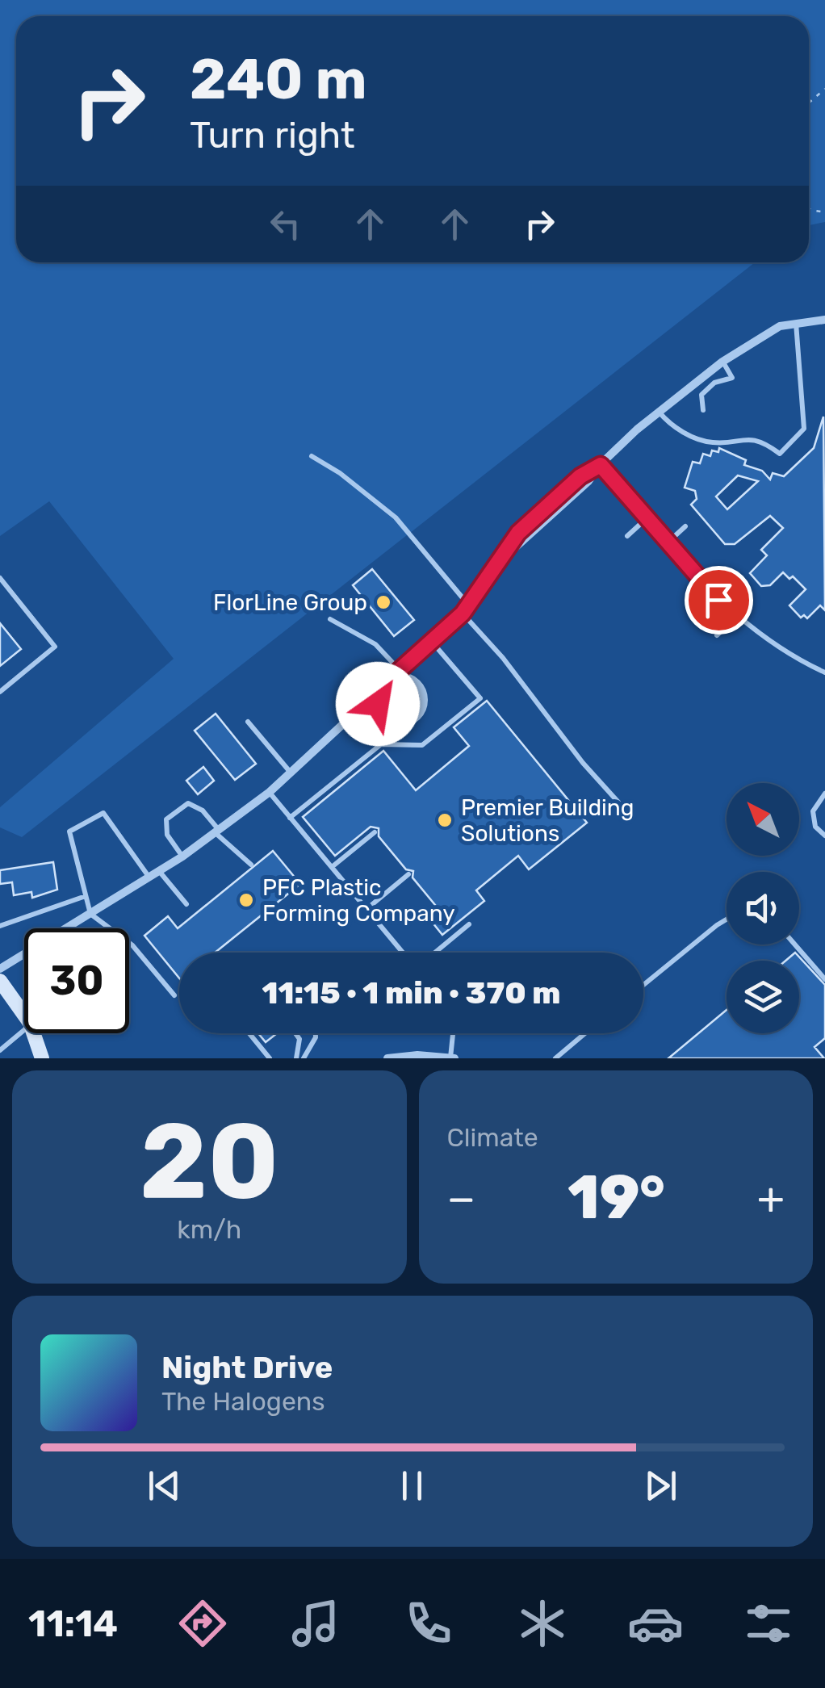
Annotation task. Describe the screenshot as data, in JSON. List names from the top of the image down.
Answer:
{
  "places": ["FlorLine Group", "Premier Building Solutions", "PFC Plastic Forming Company"],
  "north": "top left",
  "page": {
    "turn": ["240 m", "Turn right"],
    "limit": "30",
    "trip": "11:15 · 1 min · 370 m",
    "tile": [
      ["20", "km/h"],
      "Climate"
    ],
    "heat": ["−", "19°", "+"],
    "song": ["Night Drive", "The Halogens"],
    "tabs": "11:14"
  }
}
